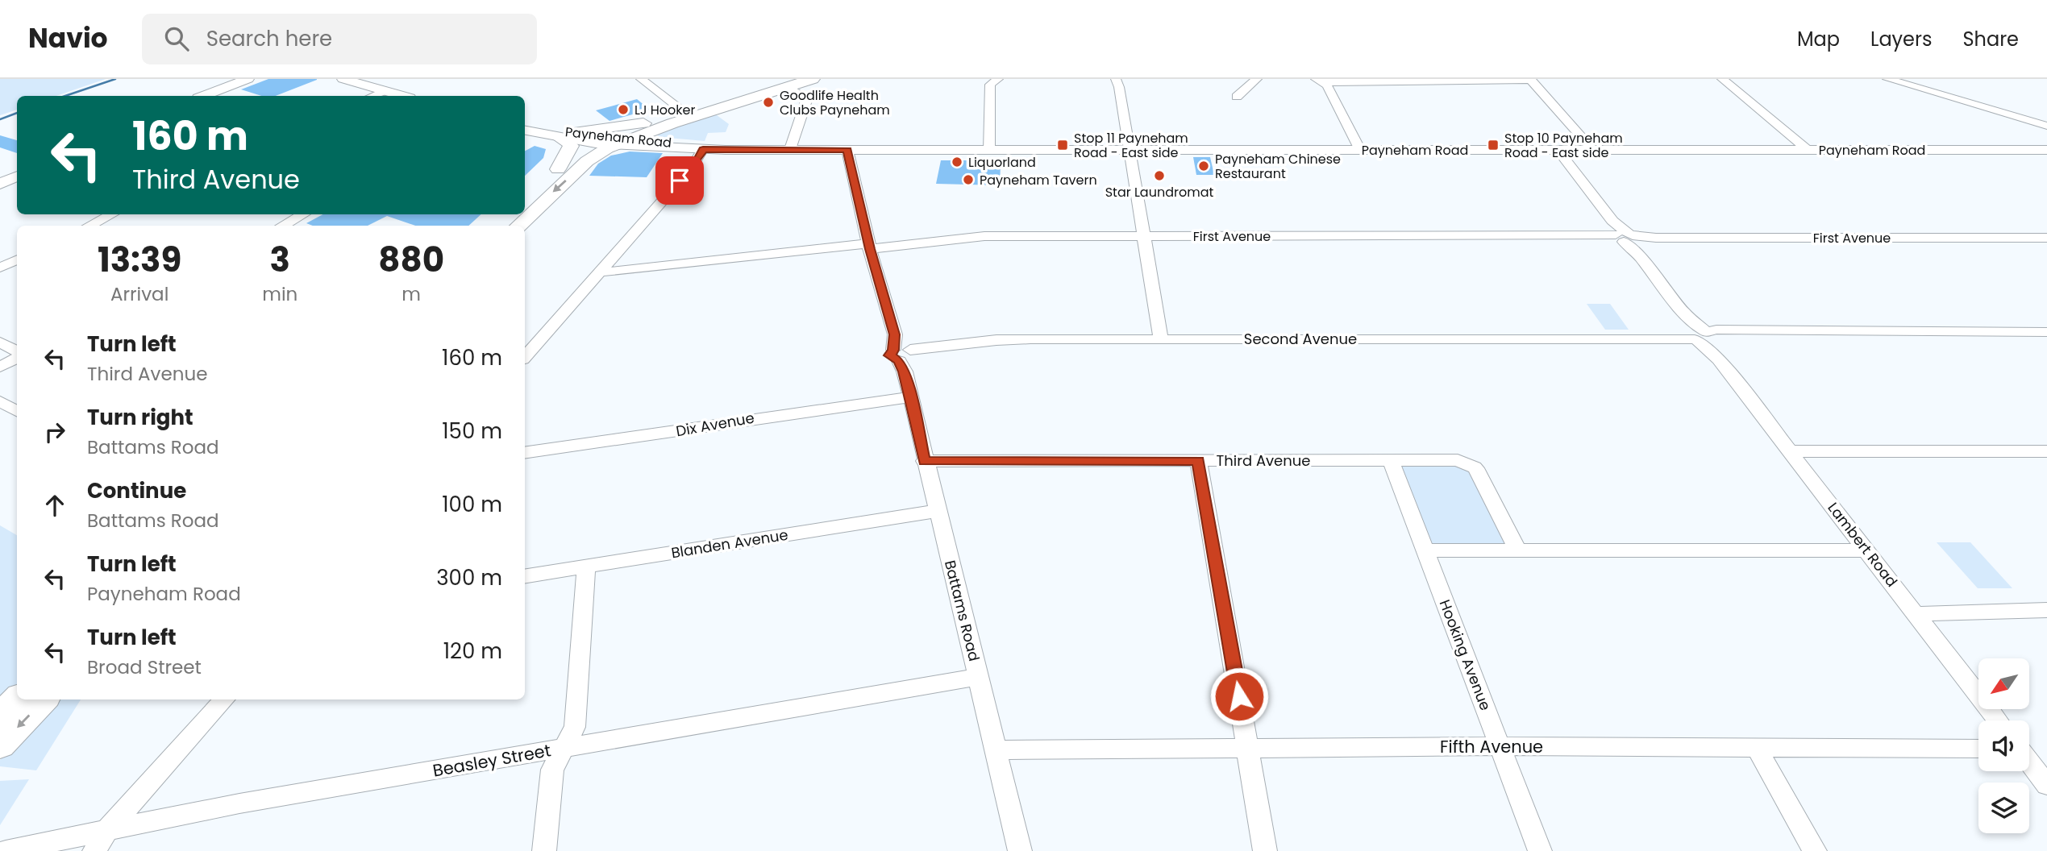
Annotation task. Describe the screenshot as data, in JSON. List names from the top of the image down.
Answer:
{
  "streets": {
    "main road": ["Payneham Road"],
    "street": [
      "First Avenue",
      "Second Avenue",
      "Dix Avenue",
      "Third Avenue",
      "Blanden Avenue",
      "Lambert Road",
      "Battams Road",
      "Hooking Avenue",
      "Fifth Avenue",
      "Beasley Street"
    ]
  },
  "crossings": [
    ["Payneham Road", "Lambert Road"],
    ["Payneham Road", "Battams Road"],
    ["First Avenue", "Lambert Road"],
    ["First Avenue", "Battams Road"],
    ["Second Avenue", "Lambert Road"],
    ["Second Avenue", "Battams Road"],
    ["Dix Avenue", "Battams Road"],
    ["Third Avenue", "Battams Road"],
    ["Third Avenue", "Hooking Avenue"],
    ["Blanden Avenue", "Battams Road"],
    ["Battams Road", "Fifth Avenue"],
    ["Battams Road", "Beasley Street"],
    ["Hooking Avenue", "Fifth Avenue"]
  ],
  "places": {
    "other": [
      "Goodlife Health Clubs Payneham",
      "LJ Hooker",
      "Liquorland",
      "Payneham Chinese Restaurant",
      "Star Laundromat",
      "Payneham Tavern"
    ],
    "transit": ["Stop 11 Payneham Road - East side", "Stop 10 Payneham Road - East side"]
  },
  "north": "bottom left",
  "page": {
    "header": "Navio",
    "search": "Search here",
    "nav": ["Map", "Layers", "Share"],
    "turn": ["160 m", "Third Avenue"],
    "eta": [
      "13:39",
      "Arrival",
      "3",
      "min",
      "880",
      "m"
    ],
    "list": [
      {
        "name": "Turn left",
        "note": "Third Avenue",
        "value": "160 m"
      },
      {
        "name": "Turn right",
        "note": "Battams Road",
        "value": "150 m"
      },
      {
        "name": "Continue",
        "note": "Battams Road",
        "value": "100 m"
      },
      {
        "name": "Turn left",
        "note": "Payneham Road",
        "value": "300 m"
      },
      {
        "name": "Turn left",
        "note": "Broad Street",
        "value": "120 m"
      }
    ]
  }
}
